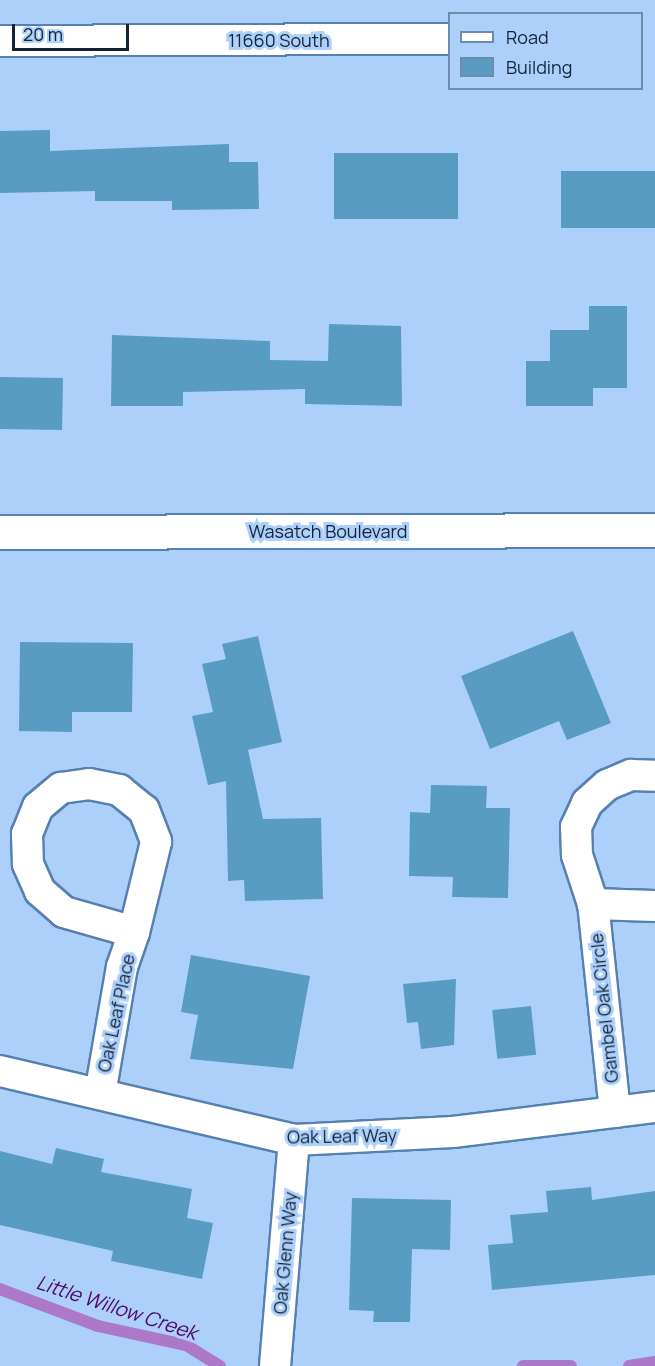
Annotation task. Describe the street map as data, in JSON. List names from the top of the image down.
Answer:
{
  "streets": {
    "main road": ["Wasatch Boulevard"],
    "street": [
      "11660 South",
      "Gambel Oak Circle",
      "Oak Leaf Place",
      "Oak Leaf Way",
      "Oak Glenn Way"
    ]
  },
  "crossings": [
    ["Gambel Oak Circle", "Oak Leaf Way"],
    ["Oak Leaf Place", "Oak Leaf Way"],
    ["Oak Leaf Way", "Oak Glenn Way"]
  ],
  "water": ["Little Willow Creek"],
  "legend": ["Road", "Building"],
  "scale_bar": "20 m"
}
